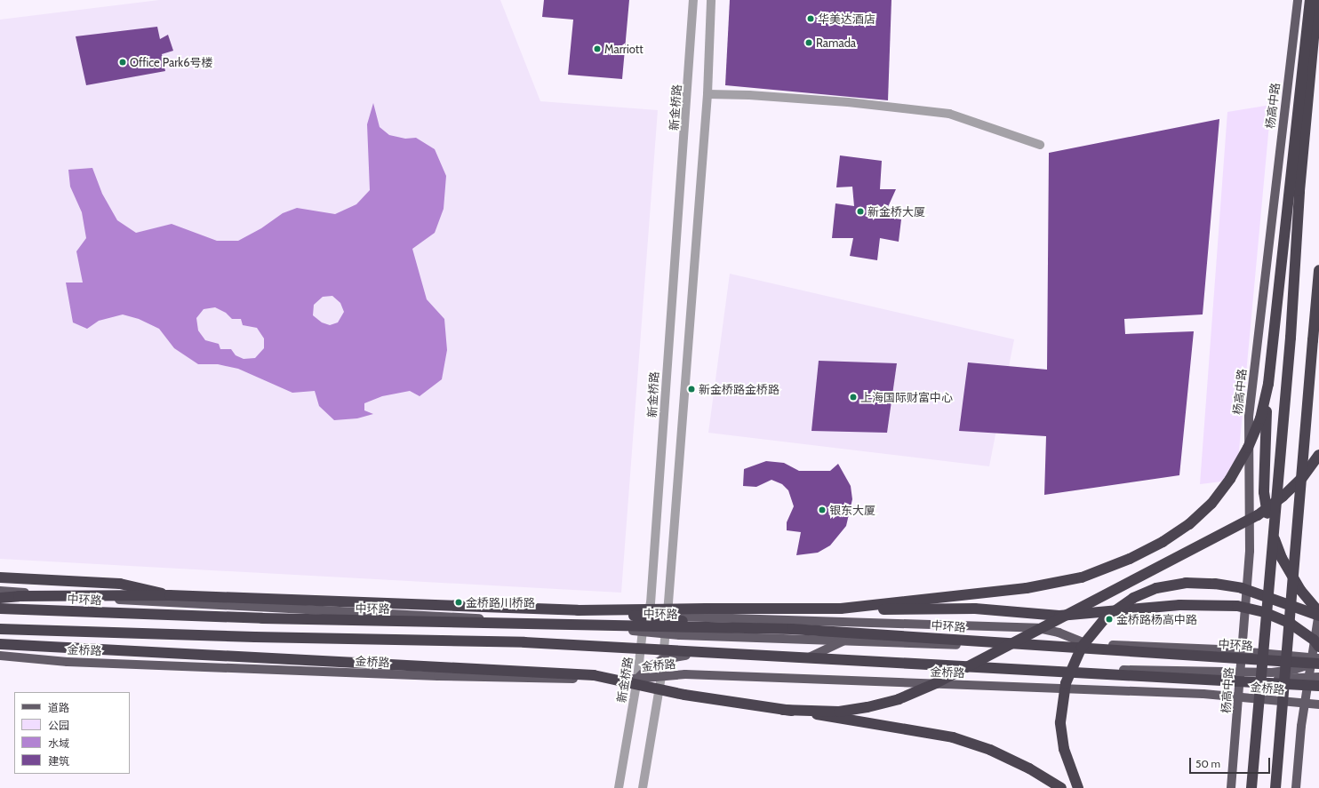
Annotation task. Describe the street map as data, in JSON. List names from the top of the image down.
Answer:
{
  "streets": {
    "highway": ["中环路"],
    "main road": ["杨高中路", "金桥路"],
    "street": ["新金桥路"]
  },
  "crossings": [
    ["杨高中路", "金桥路"],
    ["新金桥路", "金桥路"]
  ],
  "places": [
    "华美达酒店",
    "Ramada",
    "Marriott",
    "Office Park6号楼",
    "新金桥大厦",
    "新金桥路金桥路",
    "上海国际财富中心",
    "银东大厦",
    "金桥路川桥路",
    "金桥路杨高中路"
  ],
  "legend": [
    "道路",
    "公园",
    "水域",
    "建筑"
  ],
  "scale_bar": "50 m"
}
